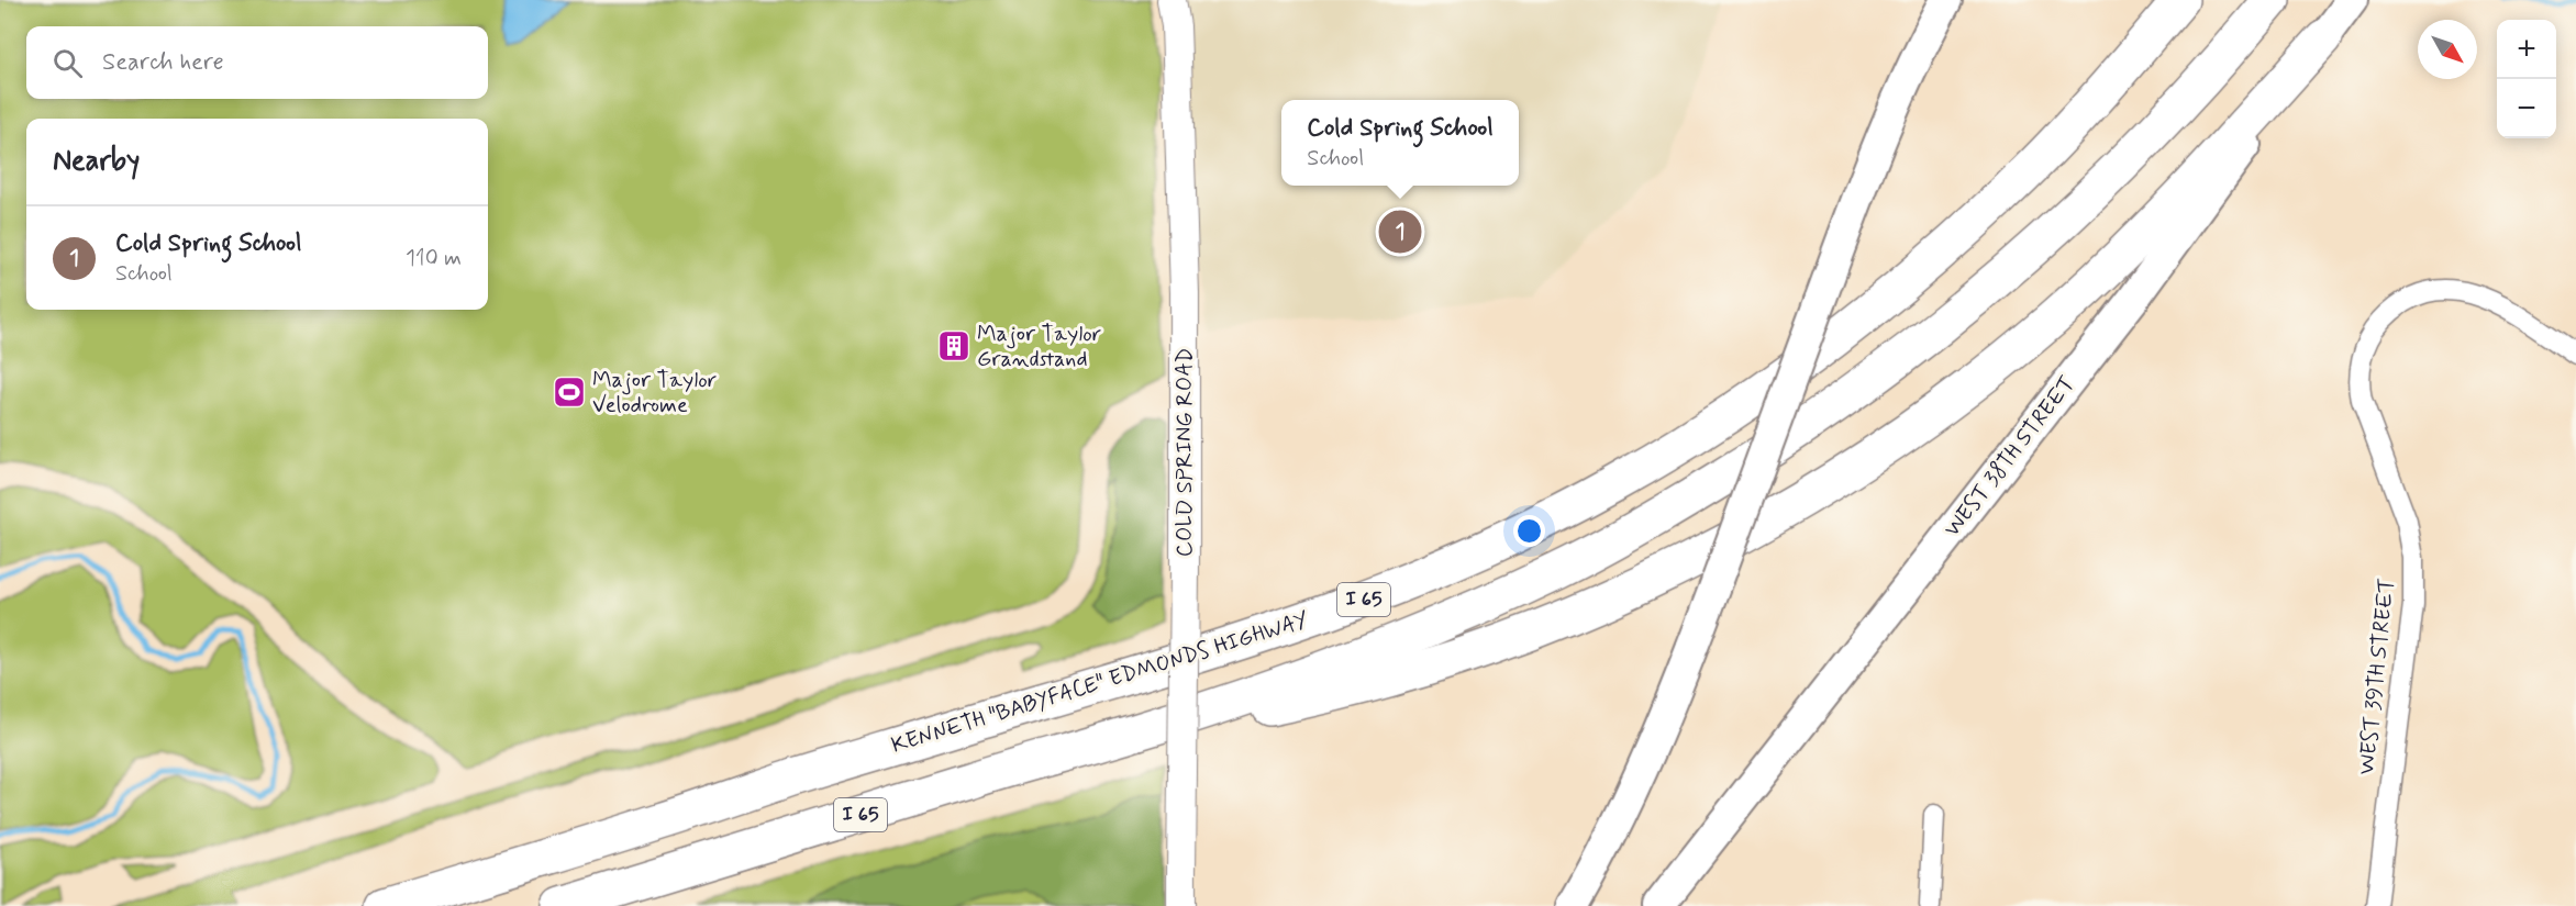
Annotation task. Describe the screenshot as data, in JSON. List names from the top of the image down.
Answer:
{
  "streets": {
    "highway": ["I 65", "KENNETH \"BABYFACE\" EDMONDS HIGHWAY"],
    "main road": ["WEST 38TH STREET"],
    "street": ["COLD SPRING ROAD", "WEST 39TH STREET"]
  },
  "places": {
    "building": ["Major Taylor Grandstand"],
    "sports": ["Major Taylor Velodrome"]
  },
  "north": "bottom right",
  "page": {
    "map_buttons": ["+", "−"],
    "search": "Search here",
    "popup": ["Cold Spring School", "School"],
    "heading": "Nearby",
    "list": [
      {
        "mark": "1",
        "name": "Cold Spring School",
        "note": "School",
        "value": "110 m"
      }
    ],
    "pins": "1"
  }
}
